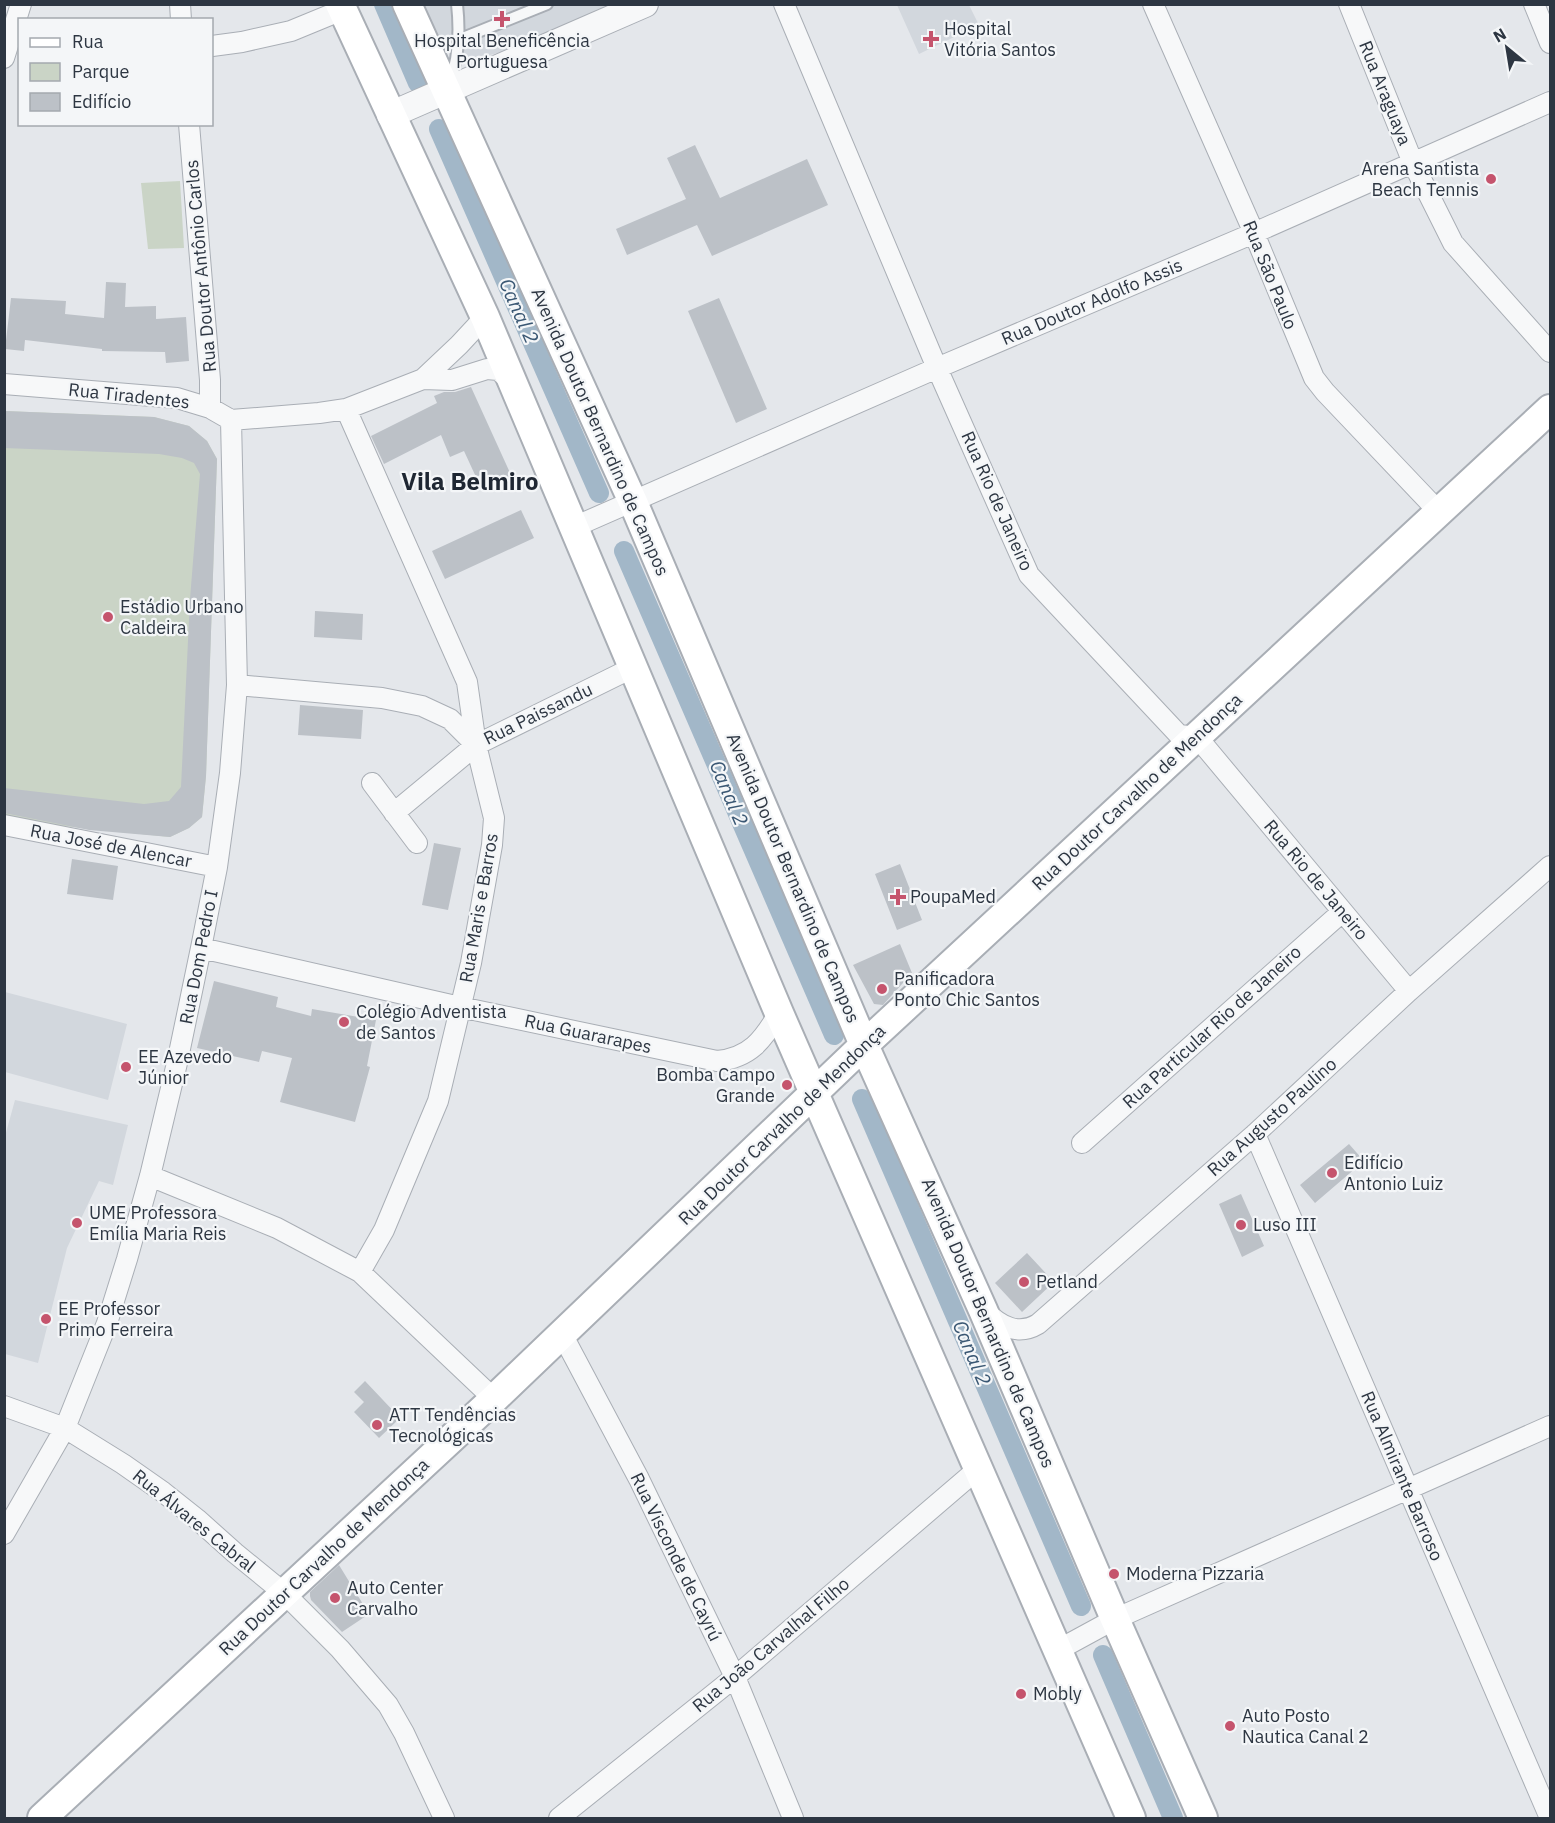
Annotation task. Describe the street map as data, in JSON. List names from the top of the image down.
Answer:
{
  "streets": {
    "main road": ["Avenida Doutor Bernardino de Campos", "Rua Doutor Carvalho de Mendonça"],
    "street": [
      "Rua Araguaya",
      "Rua Doutor Antônio Carlos",
      "Rua São Paulo",
      "Rua Doutor Adolfo Assis",
      "Rua Tiradentes",
      "Rua Rio de Janeiro",
      "Rua Paissandu",
      "Rua José de Alencar",
      "Rua Maris e Barros",
      "Rua Dom Pedro I",
      "Rua Particular Rio de Janeiro",
      "Rua Guararapes",
      "Rua Augusto Paulino",
      "Rua Almirante Barroso",
      "Rua Álvares Cabral",
      "Rua Visconde de Cayrú",
      "Rua João Carvalhal Filho"
    ]
  },
  "crossings": [
    ["Rua Araguaya", "Rua Doutor Adolfo Assis"],
    ["Rua Doutor Antônio Carlos", "Rua Tiradentes"],
    ["Rua São Paulo", "Rua Doutor Adolfo Assis"],
    ["Rua São Paulo", "Rua Doutor Carvalho de Mendonça"],
    ["Rua Doutor Adolfo Assis", "Avenida Doutor Bernardino de Campos"],
    ["Rua Doutor Adolfo Assis", "Rua Rio de Janeiro"],
    ["Rua Tiradentes", "Rua Dom Pedro I"],
    ["Avenida Doutor Bernardino de Campos", "Rua Doutor Carvalho de Mendonça"],
    ["Avenida Doutor Bernardino de Campos", "Rua Augusto Paulino"],
    ["Rua Rio de Janeiro", "Rua Doutor Carvalho de Mendonça"],
    ["Rua Rio de Janeiro", "Rua Particular Rio de Janeiro"],
    ["Rua Rio de Janeiro", "Rua Augusto Paulino"],
    ["Rua Paissandu", "Rua Maris e Barros"],
    ["Rua Paissandu", "Rua Dom Pedro I"],
    ["Rua Doutor Carvalho de Mendonça", "Rua Álvares Cabral"],
    ["Rua Doutor Carvalho de Mendonça", "Rua Visconde de Cayrú"],
    ["Rua José de Alencar", "Rua Dom Pedro I"],
    ["Rua Maris e Barros", "Rua Guararapes"],
    ["Rua Dom Pedro I", "Rua Guararapes"],
    ["Rua Dom Pedro I", "Rua Álvares Cabral"],
    ["Rua Augusto Paulino", "Rua Almirante Barroso"],
    ["Rua Visconde de Cayrú", "Rua João Carvalhal Filho"]
  ],
  "districts": ["Vila Belmiro"],
  "water": ["Canal 2"],
  "places": {
    "health": ["Hospital Beneficência Portuguesa", "Hospital Vitória Santos", "PoupaMed"],
    "other": [
      "Arena Santista Beach Tennis",
      "Estádio Urbano Caldeira",
      "Panificadora Ponto Chic Santos",
      "Colégio Adventista de Santos",
      "EE Azevedo Júnior",
      "Bomba Campo Grande",
      "Edifício Antonio Luiz",
      "UME Professora Emília Maria Reis",
      "Luso III",
      "Petland",
      "EE Professor Primo Ferreira",
      "ATT Tendências Tecnológicas",
      "Moderna Pizzaria",
      "Auto Center Carvalho",
      "Mobly",
      "Auto Posto Nautica Canal 2"
    ]
  },
  "legend": ["Rua", "Parque", "Edifício"],
  "north": "top left"
}
